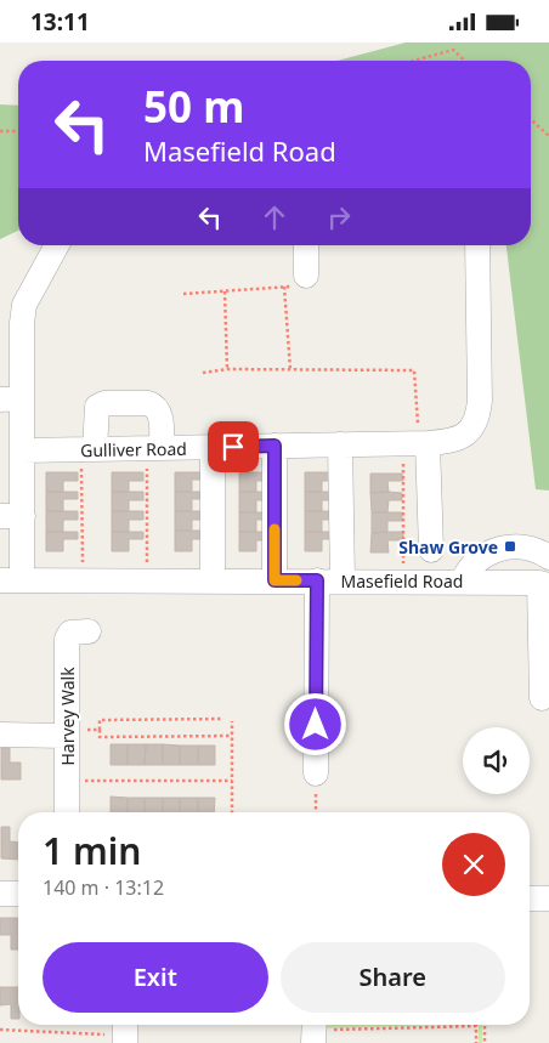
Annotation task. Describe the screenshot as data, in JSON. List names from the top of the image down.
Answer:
{
  "streets": {
    "street": ["Gulliver Road", "Masefield Road", "Harvey Walk"]
  },
  "places": {
    "transit": ["Shaw Grove"]
  },
  "page": {
    "status": "13:11",
    "turn": ["50 m", "Masefield Road"],
    "heading": ["1 min", "140 m · 13:12"],
    "buttons": ["Exit", "Share"]
  }
}
